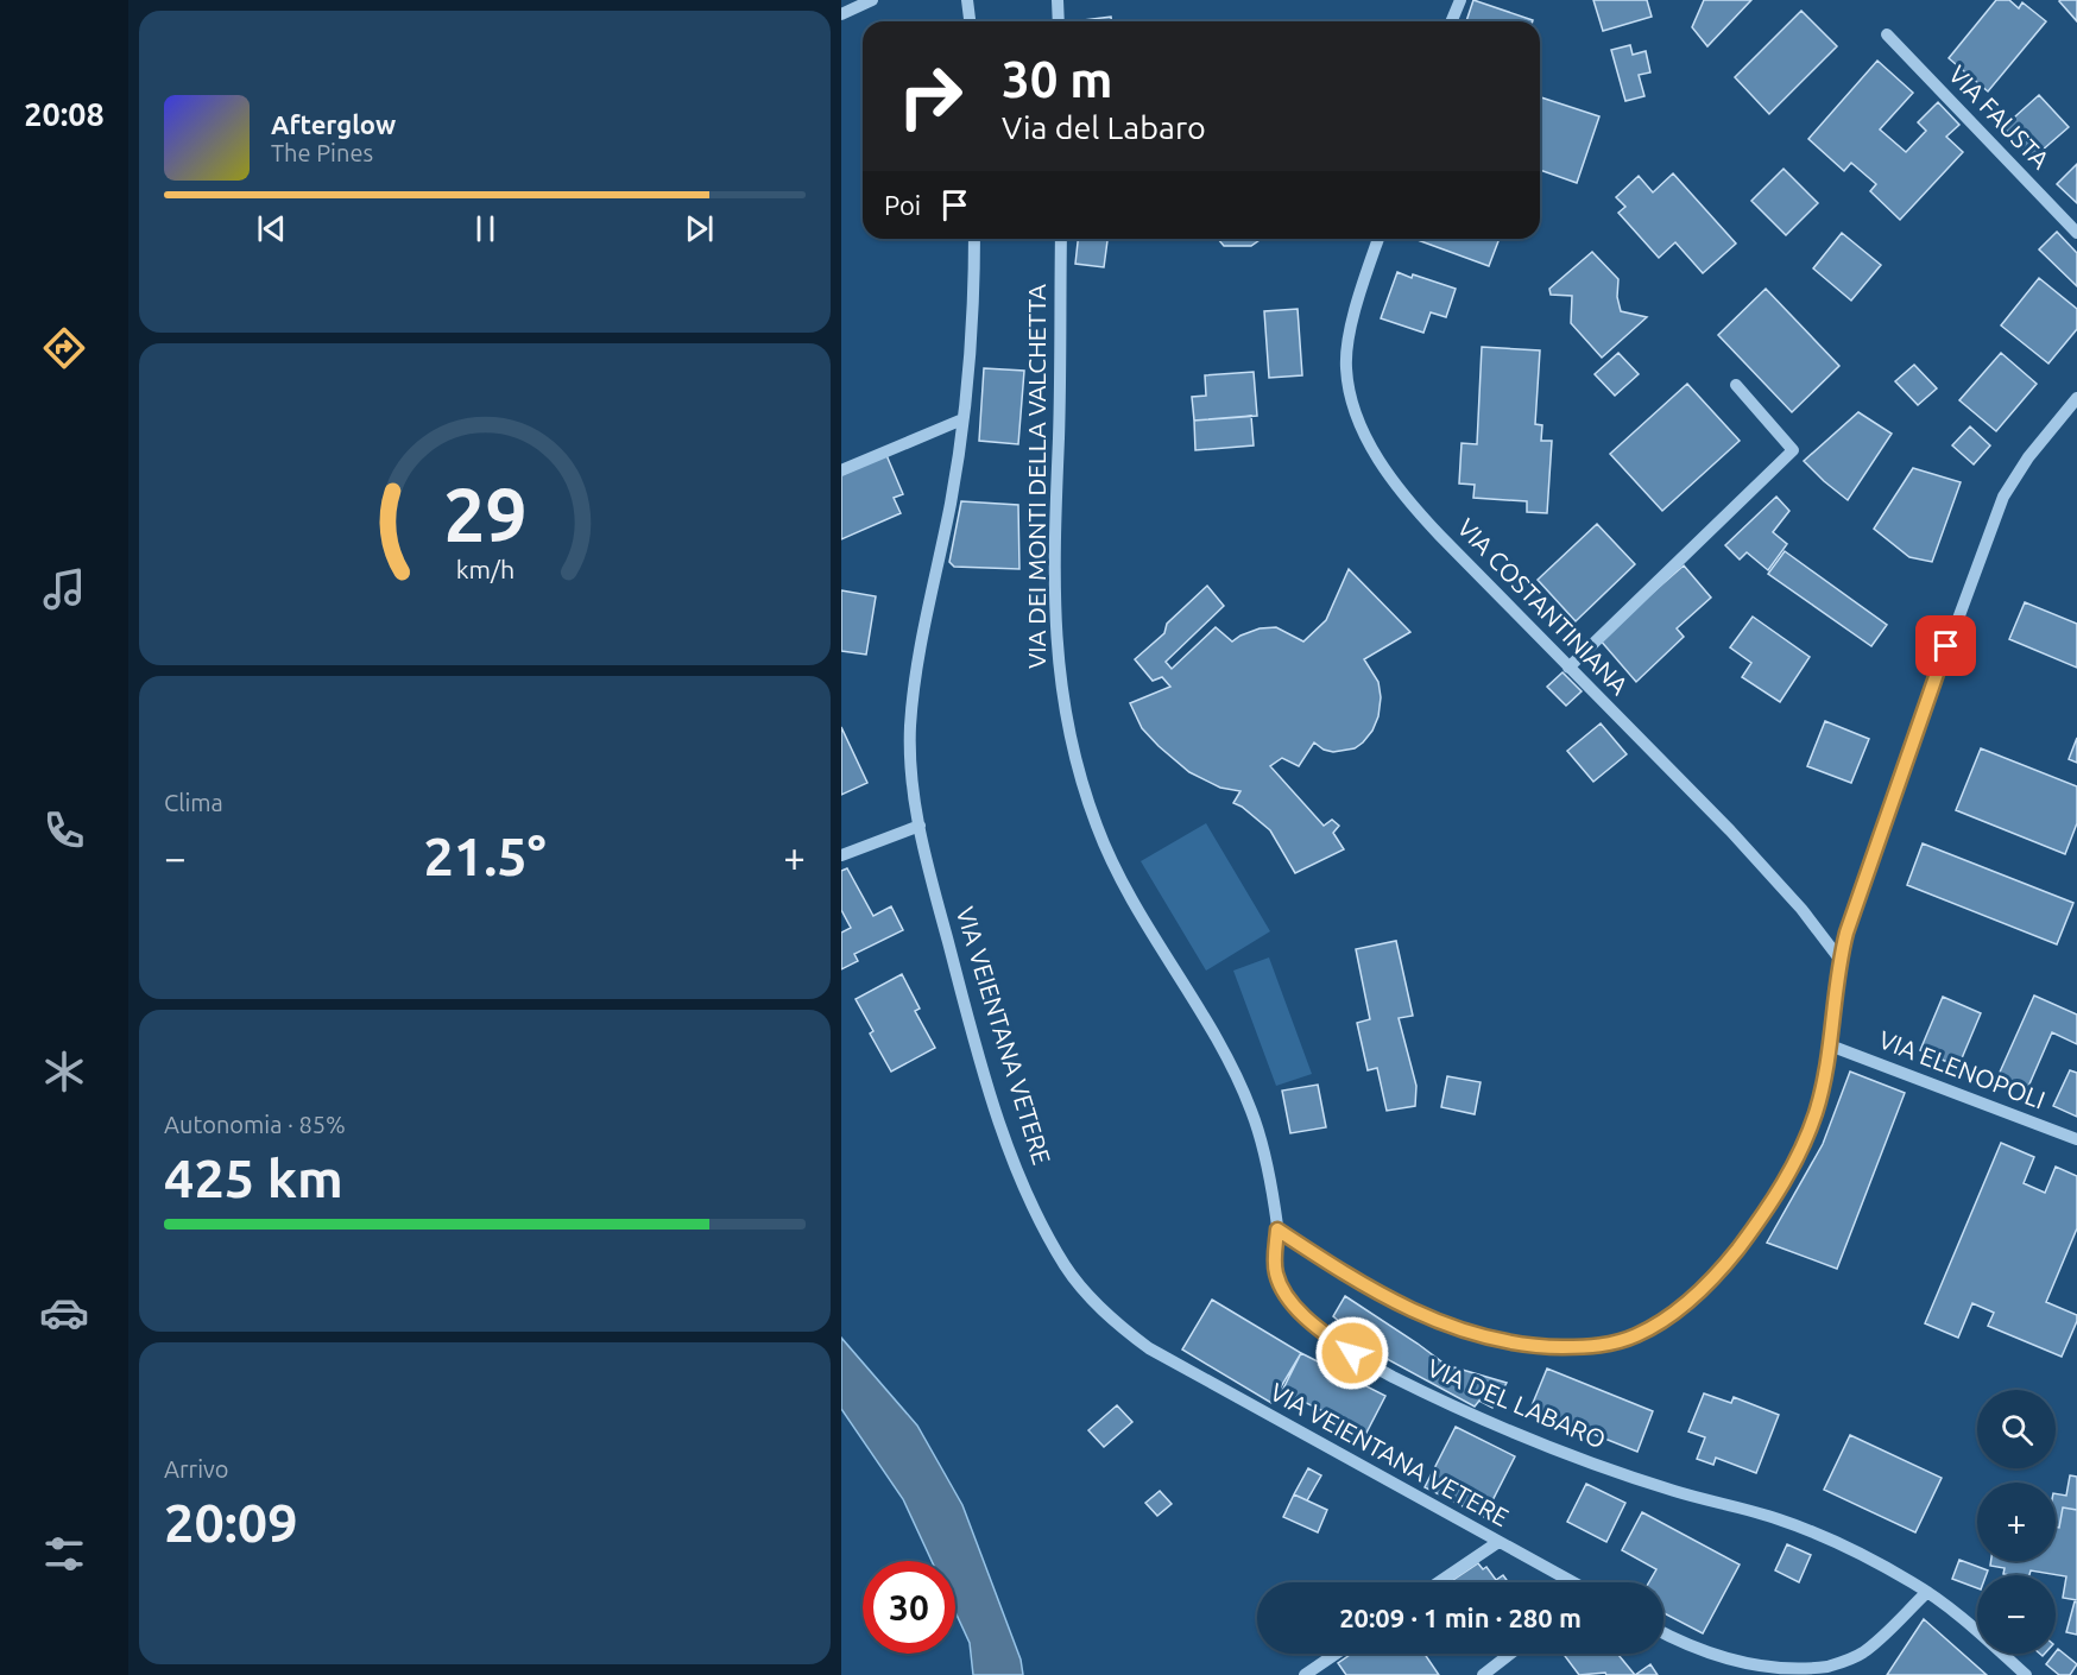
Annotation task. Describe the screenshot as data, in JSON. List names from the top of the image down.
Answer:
{
  "streets": {
    "street": [
      "VIA FAUSTA",
      "VIA DEI MONTI DELLA VALCHETTA",
      "VIA COSTANTINIANA",
      "VIA VEIENTANA VETERE",
      "VIA ELENOPOLI",
      "VIA DEL LABARO"
    ]
  },
  "crossings": [
    ["VIA DEI MONTI DELLA VALCHETTA", "VIA DEL LABARO"],
    ["VIA COSTANTINIANA", "VIA DEL LABARO"],
    ["VIA ELENOPOLI", "VIA DEL LABARO"]
  ],
  "page": {
    "tabs": "20:08",
    "turn": ["30 m", "Via del Labaro"],
    "song": ["Afterglow", "The Pines"],
    "then": "Poi",
    "tile": [
      "Clima",
      ["Autonomia · 85%", "425 km"],
      ["Arrivo", "20:09"]
    ],
    "heat": ["−", "21.5°", "+"],
    "map_buttons": ["+", "−"],
    "limit": "30",
    "trip": "20:09 · 1 min · 280 m",
    "gauge": ["29", "km/h"]
  }
}
